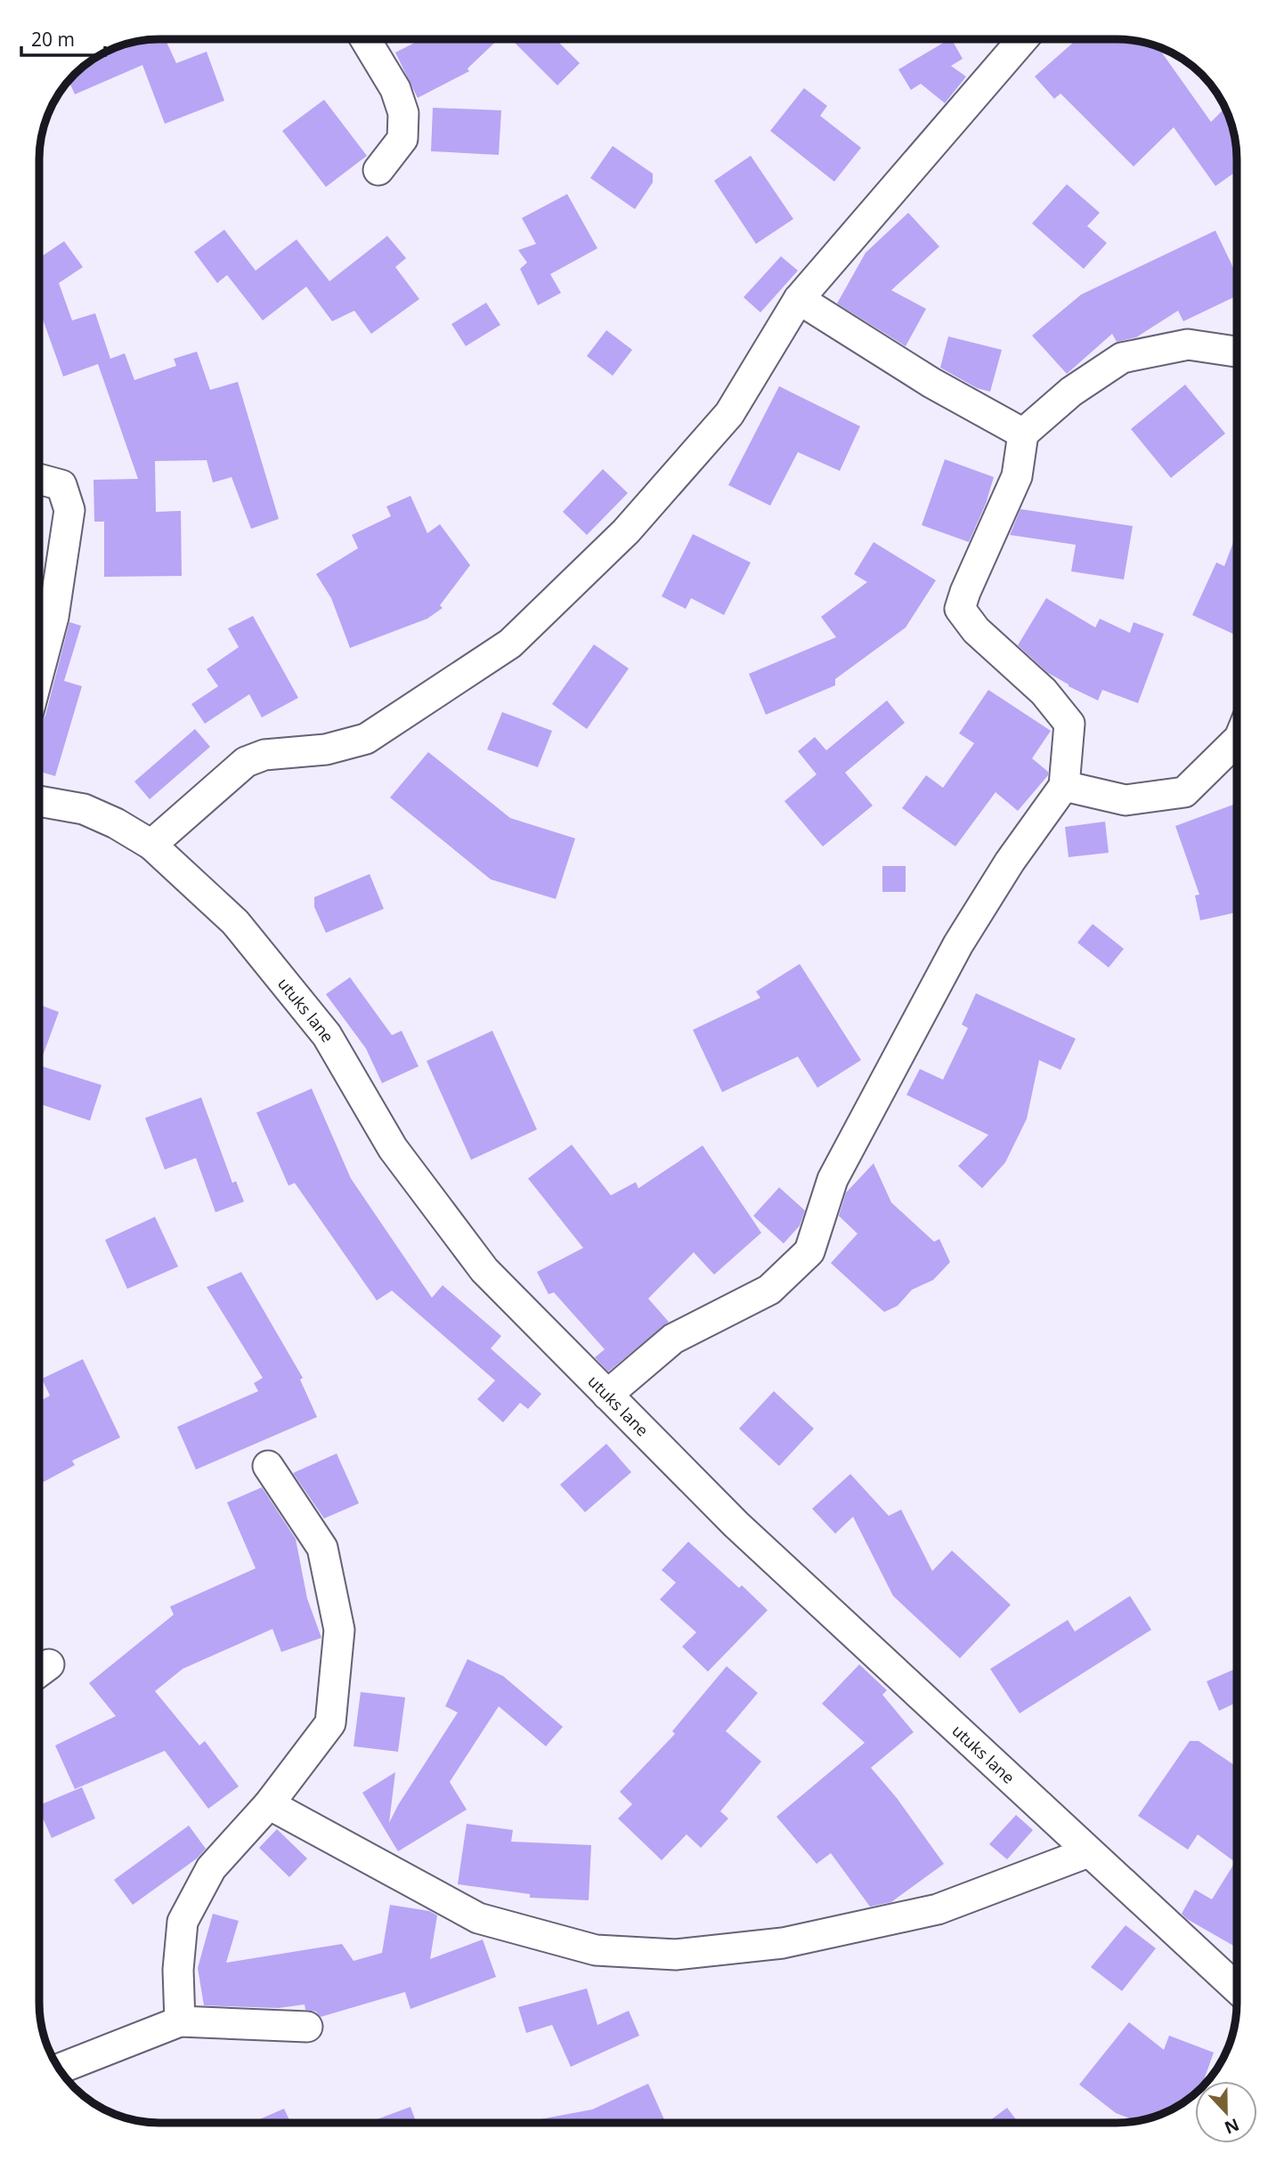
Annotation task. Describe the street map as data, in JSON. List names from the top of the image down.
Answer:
{
  "streets": {
    "street": ["utuks lane"]
  },
  "scale_bar": "20 m",
  "north": "bottom"
}
